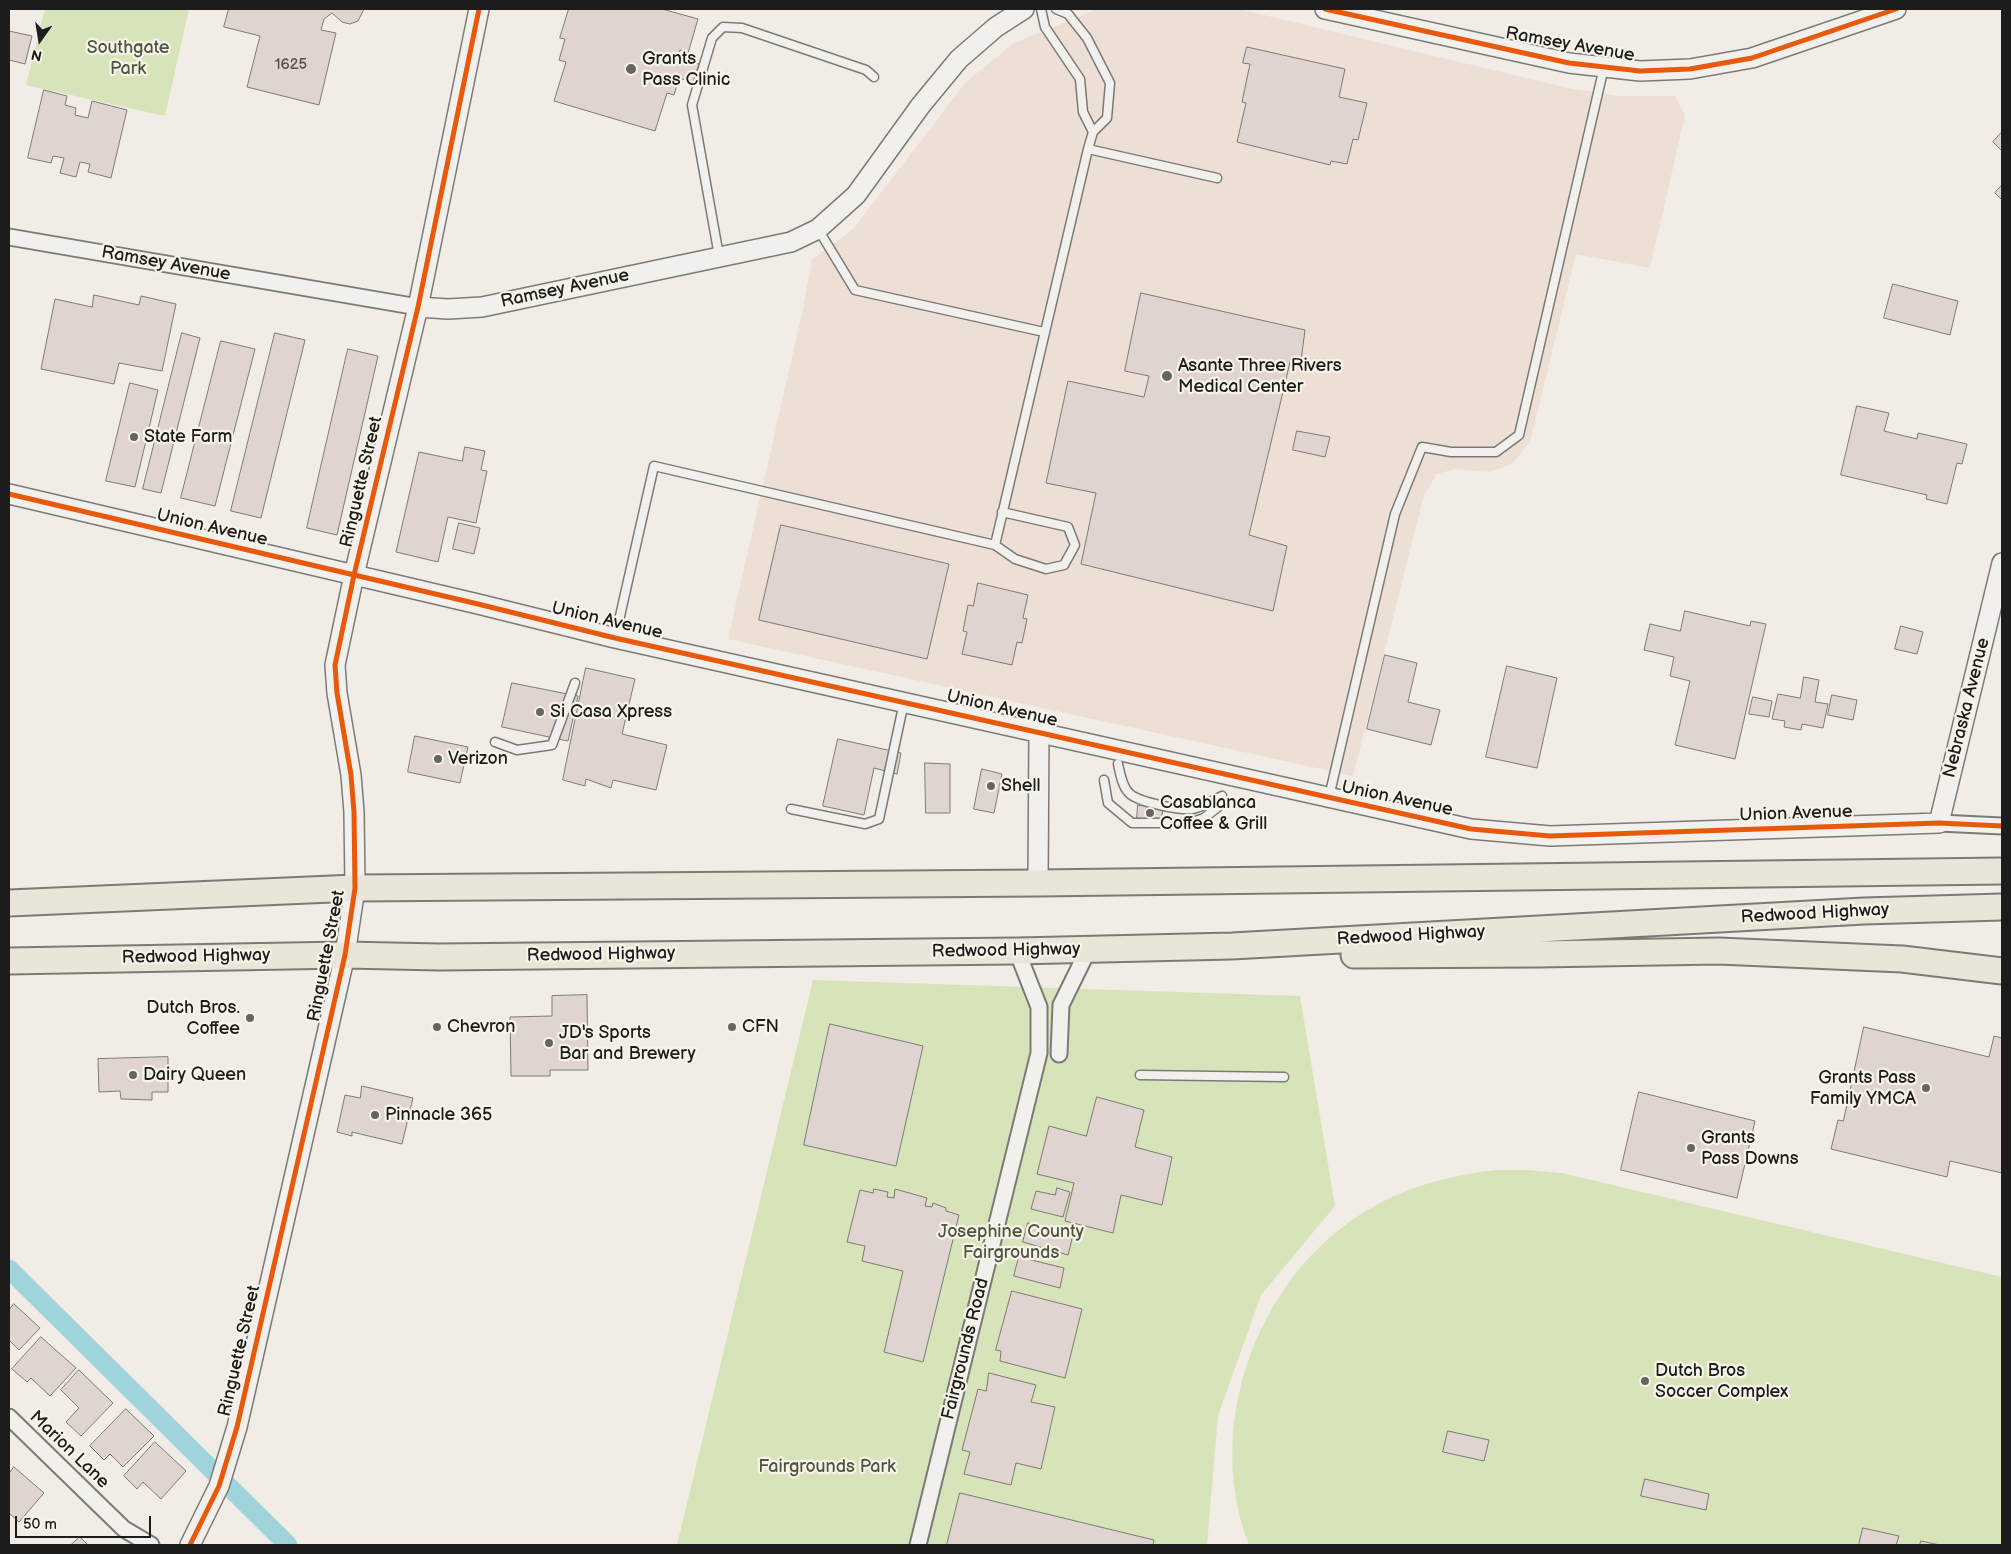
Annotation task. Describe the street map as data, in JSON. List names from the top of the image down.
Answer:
{
  "streets": {
    "highway": ["Redwood Highway"],
    "street": [
      "Ramsey Avenue",
      "Ringuette Street",
      "Union Avenue",
      "Nebraska Avenue",
      "Fairgrounds Road",
      "Marion Lane"
    ]
  },
  "crossings": [
    ["Ramsey Avenue", "Ringuette Street"],
    ["Ringuette Street", "Union Avenue"],
    ["Ringuette Street", "Redwood Highway"],
    ["Union Avenue", "Nebraska Avenue"],
    ["Redwood Highway", "Fairgrounds Road"]
  ],
  "parks": ["Southgate Park", "Josephine County Fairgrounds", "Fairgrounds Park"],
  "places": [
    "Grants Pass Clinic",
    "Asante Three Rivers Medical Center",
    "State Farm",
    "Si Casa Xpress",
    "Verizon",
    "Shell",
    "Casablanca Coffee & Grill",
    "Dutch Bros. Coffee",
    "Chevron",
    "CFN",
    "JD's Sports Bar and Brewery",
    "Dairy Queen",
    "Grants Pass Family YMCA",
    "Pinnacle 365",
    "Grants Pass Downs",
    "Dutch Bros Soccer Complex"
  ],
  "house_numbers": ["1625"],
  "scale_bar": "50 m",
  "north": "bottom"
}
